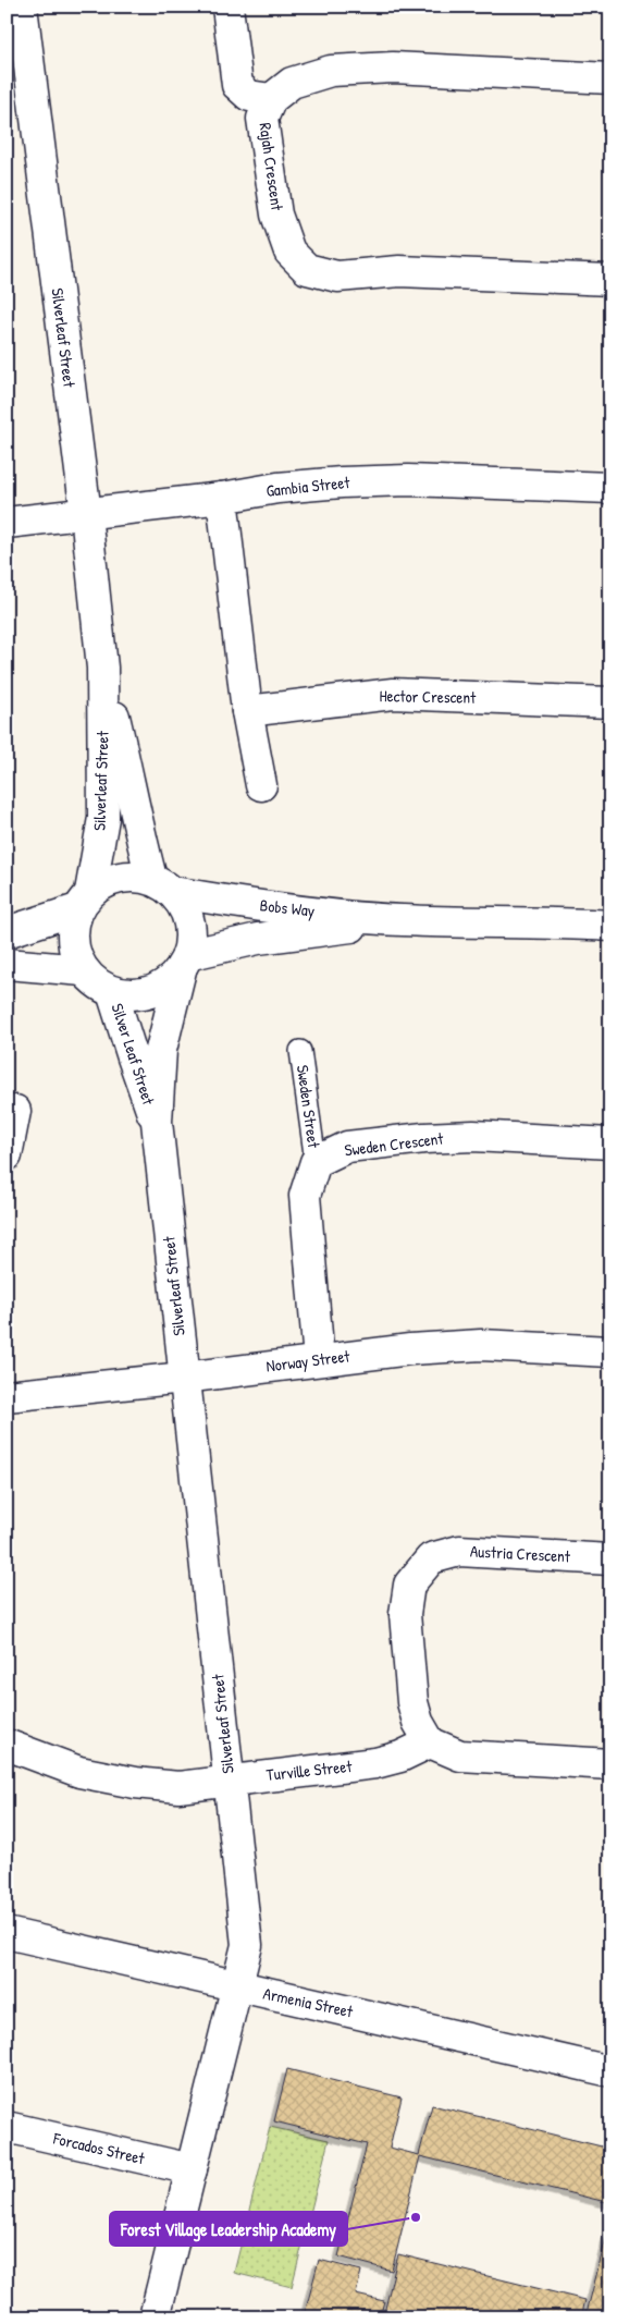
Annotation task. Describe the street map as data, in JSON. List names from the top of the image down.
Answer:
{
  "streets": {
    "street": [
      "Rajah Crescent",
      "Silverleaf Street",
      "Gambia Street",
      "Hector Crescent",
      "Bobs Way",
      "Silver Leaf Street",
      "Sweden Crescent",
      "Norway Street",
      "Austria Crescent",
      "Turville Street",
      "Armenia Street",
      "Forcados Street"
    ],
    "lane": ["Sweden Street"]
  },
  "crossings": [
    ["Silverleaf Street", "Gambia Street"],
    ["Silverleaf Street", "Bobs Way"],
    ["Silverleaf Street", "Silver Leaf Street"],
    ["Silverleaf Street", "Norway Street"],
    ["Silverleaf Street", "Turville Street"],
    ["Silverleaf Street", "Armenia Street"],
    ["Silverleaf Street", "Forcados Street"],
    ["Bobs Way", "Silver Leaf Street"],
    ["Sweden Street", "Sweden Crescent"],
    ["Austria Crescent", "Turville Street"]
  ],
  "places": ["Forest Village Leadership Academy"]
}
